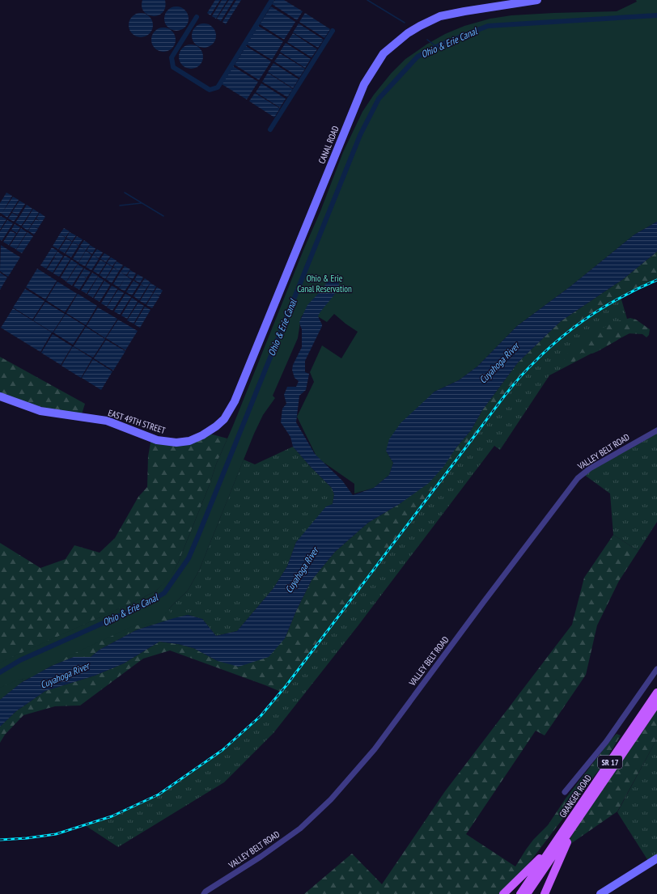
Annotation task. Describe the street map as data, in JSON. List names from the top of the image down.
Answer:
{
  "streets": {
    "main road": ["SR 17", "GRANGER ROAD"],
    "street": ["CANAL ROAD", "EAST 49TH STREET", "VALLEY BELT ROAD"]
  },
  "crossings": [
    ["CANAL ROAD", "EAST 49TH STREET"]
  ],
  "water": ["Ohio & Erie Canal", "Cuyahoga River"],
  "parks": ["Ohio & Erie Canal Reservation"]
}
